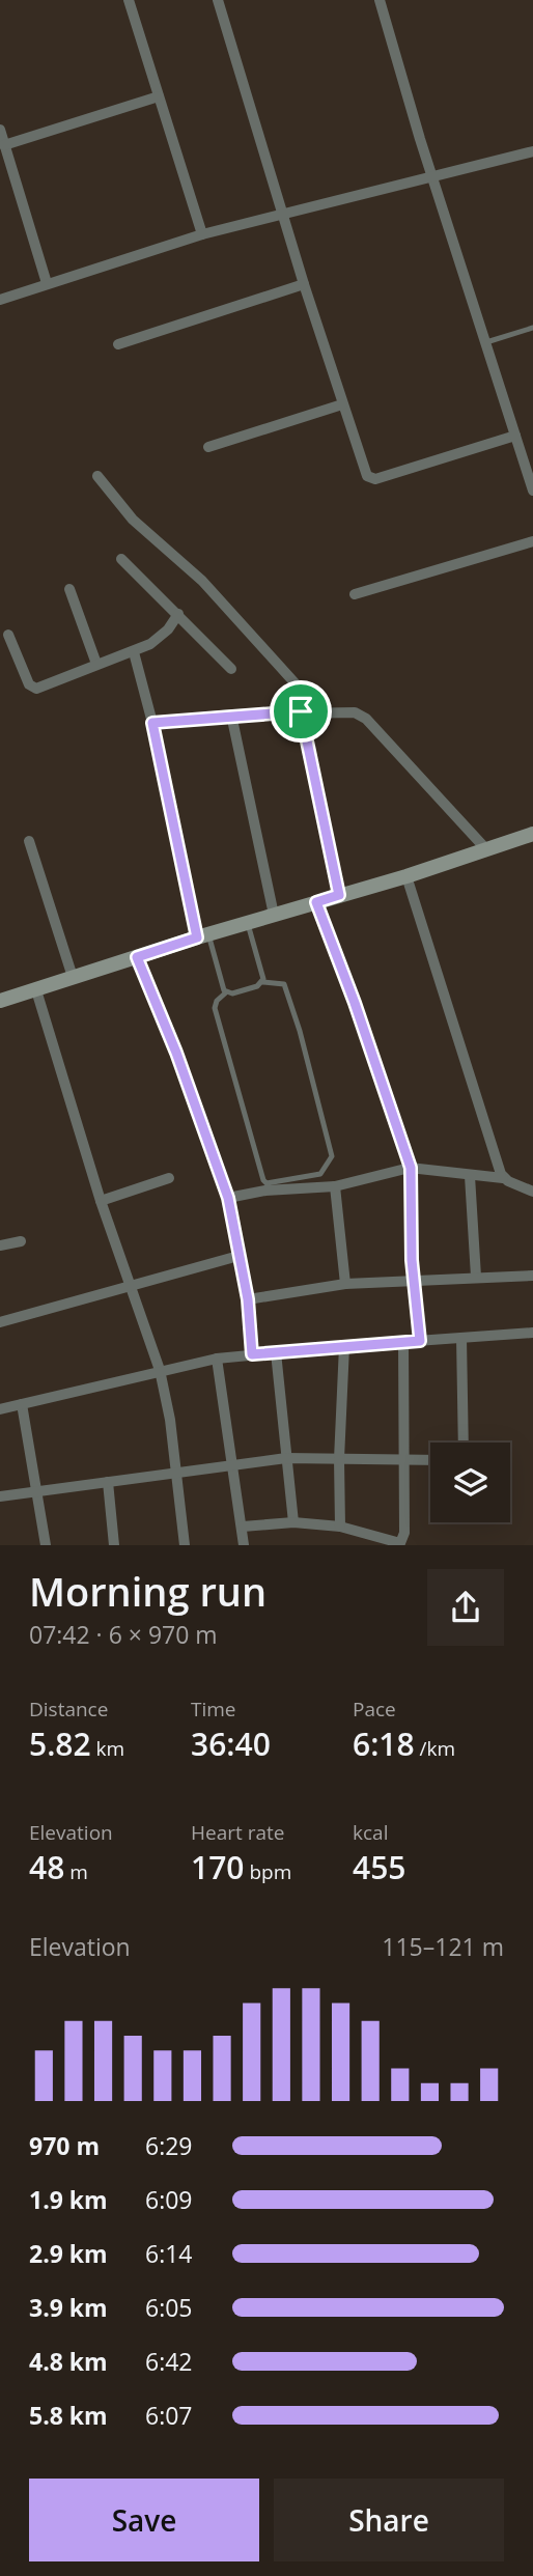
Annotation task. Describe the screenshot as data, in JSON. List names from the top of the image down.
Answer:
{
  "page": {
    "heading": ["Morning run", "07:42 · 6 × 970 m"],
    "stats": [
      ["Distance", "5.82 km"],
      ["Time", "36:40"],
      ["Pace", "6:18 /km"],
      ["Elevation", "48 m"],
      ["Heart rate", "170 bpm"],
      ["kcal", "455"]
    ],
    "chart": ["Elevation", "115–121 m"],
    "list": [
      {
        "name": "970 m",
        "note": "6:29"
      },
      {
        "name": "1.9 km",
        "note": "6:09"
      },
      {
        "name": "2.9 km",
        "note": "6:14"
      },
      {
        "name": "3.9 km",
        "note": "6:05"
      },
      {
        "name": "4.8 km",
        "note": "6:42"
      },
      {
        "name": "5.8 km",
        "note": "6:07"
      }
    ],
    "buttons": ["Save", "Share"]
  }
}
